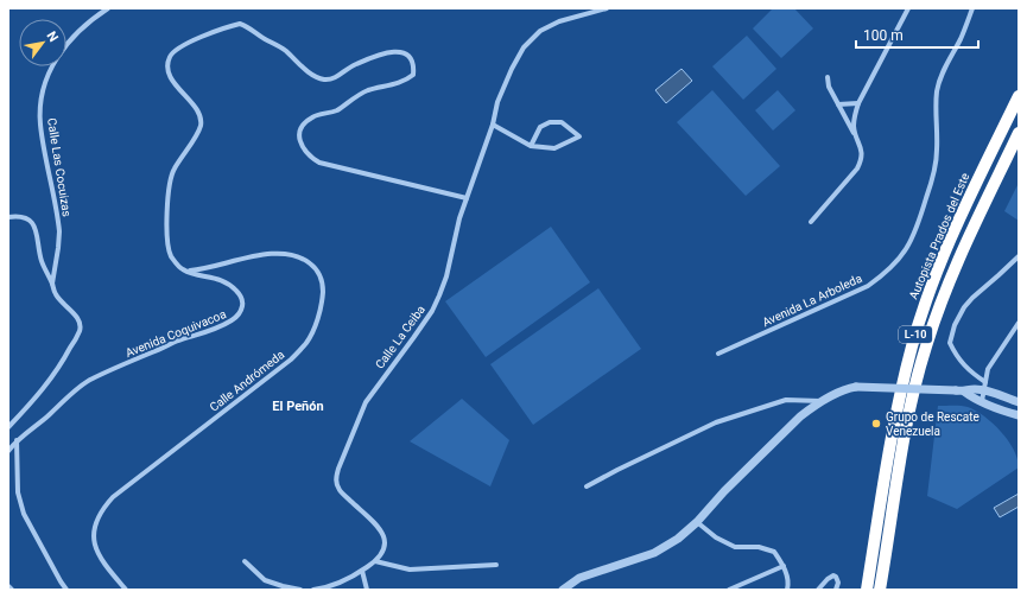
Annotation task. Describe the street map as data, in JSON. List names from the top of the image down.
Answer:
{
  "streets": {
    "highway": ["Autopista Prados del Este", "L-10"],
    "street": [
      "Calle Las Cocuizas",
      "Avenida La Arboleda",
      "Avenida Coquivacoa",
      "Calle La Ceiba",
      "Calle Andrómeda"
    ]
  },
  "crossings": [
    ["Avenida Coquivacoa", "Calle Andrómeda"]
  ],
  "districts": ["El Peñón"],
  "places": ["Grupo de Rescate Venezuela"],
  "scale_bar": "100 m",
  "north": "top right"
}
